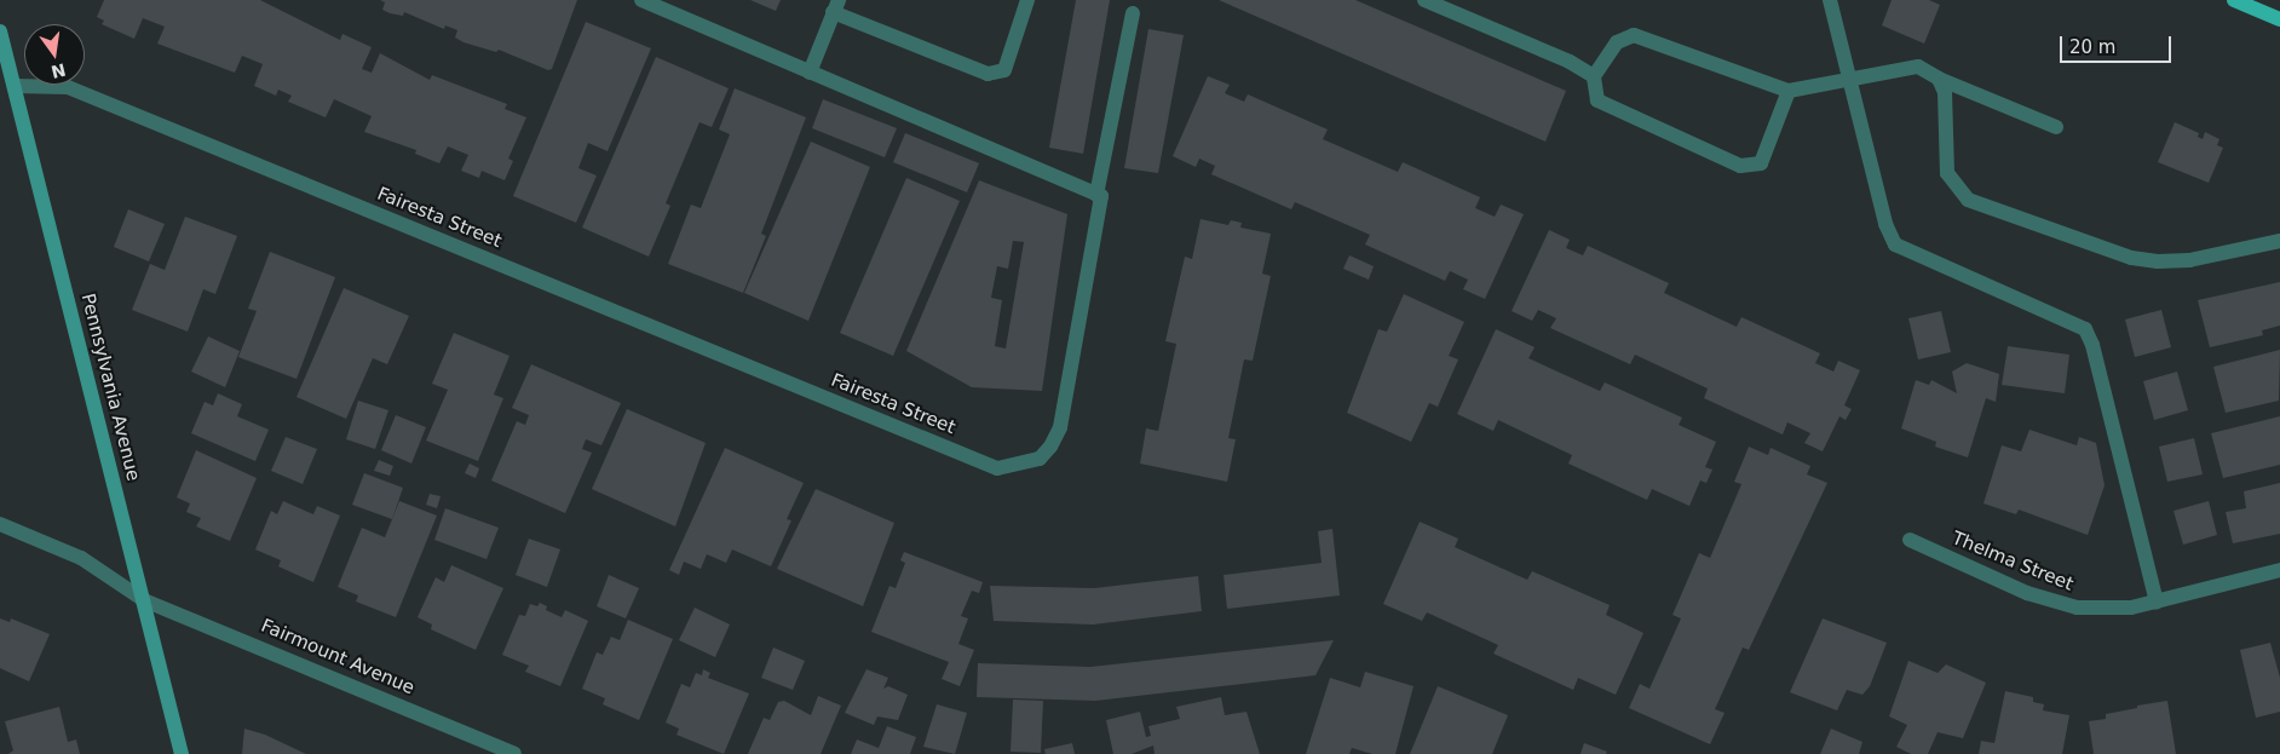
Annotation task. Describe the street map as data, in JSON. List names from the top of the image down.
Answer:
{
  "streets": {
    "main road": ["Pennsylvania Avenue"],
    "street": ["Fairesta Street", "Thelma Street", "Fairmount Avenue"]
  },
  "crossings": [
    ["Fairesta Street", "Pennsylvania Avenue"],
    ["Pennsylvania Avenue", "Fairmount Avenue"]
  ],
  "scale_bar": "20 m",
  "north": "bottom"
}
